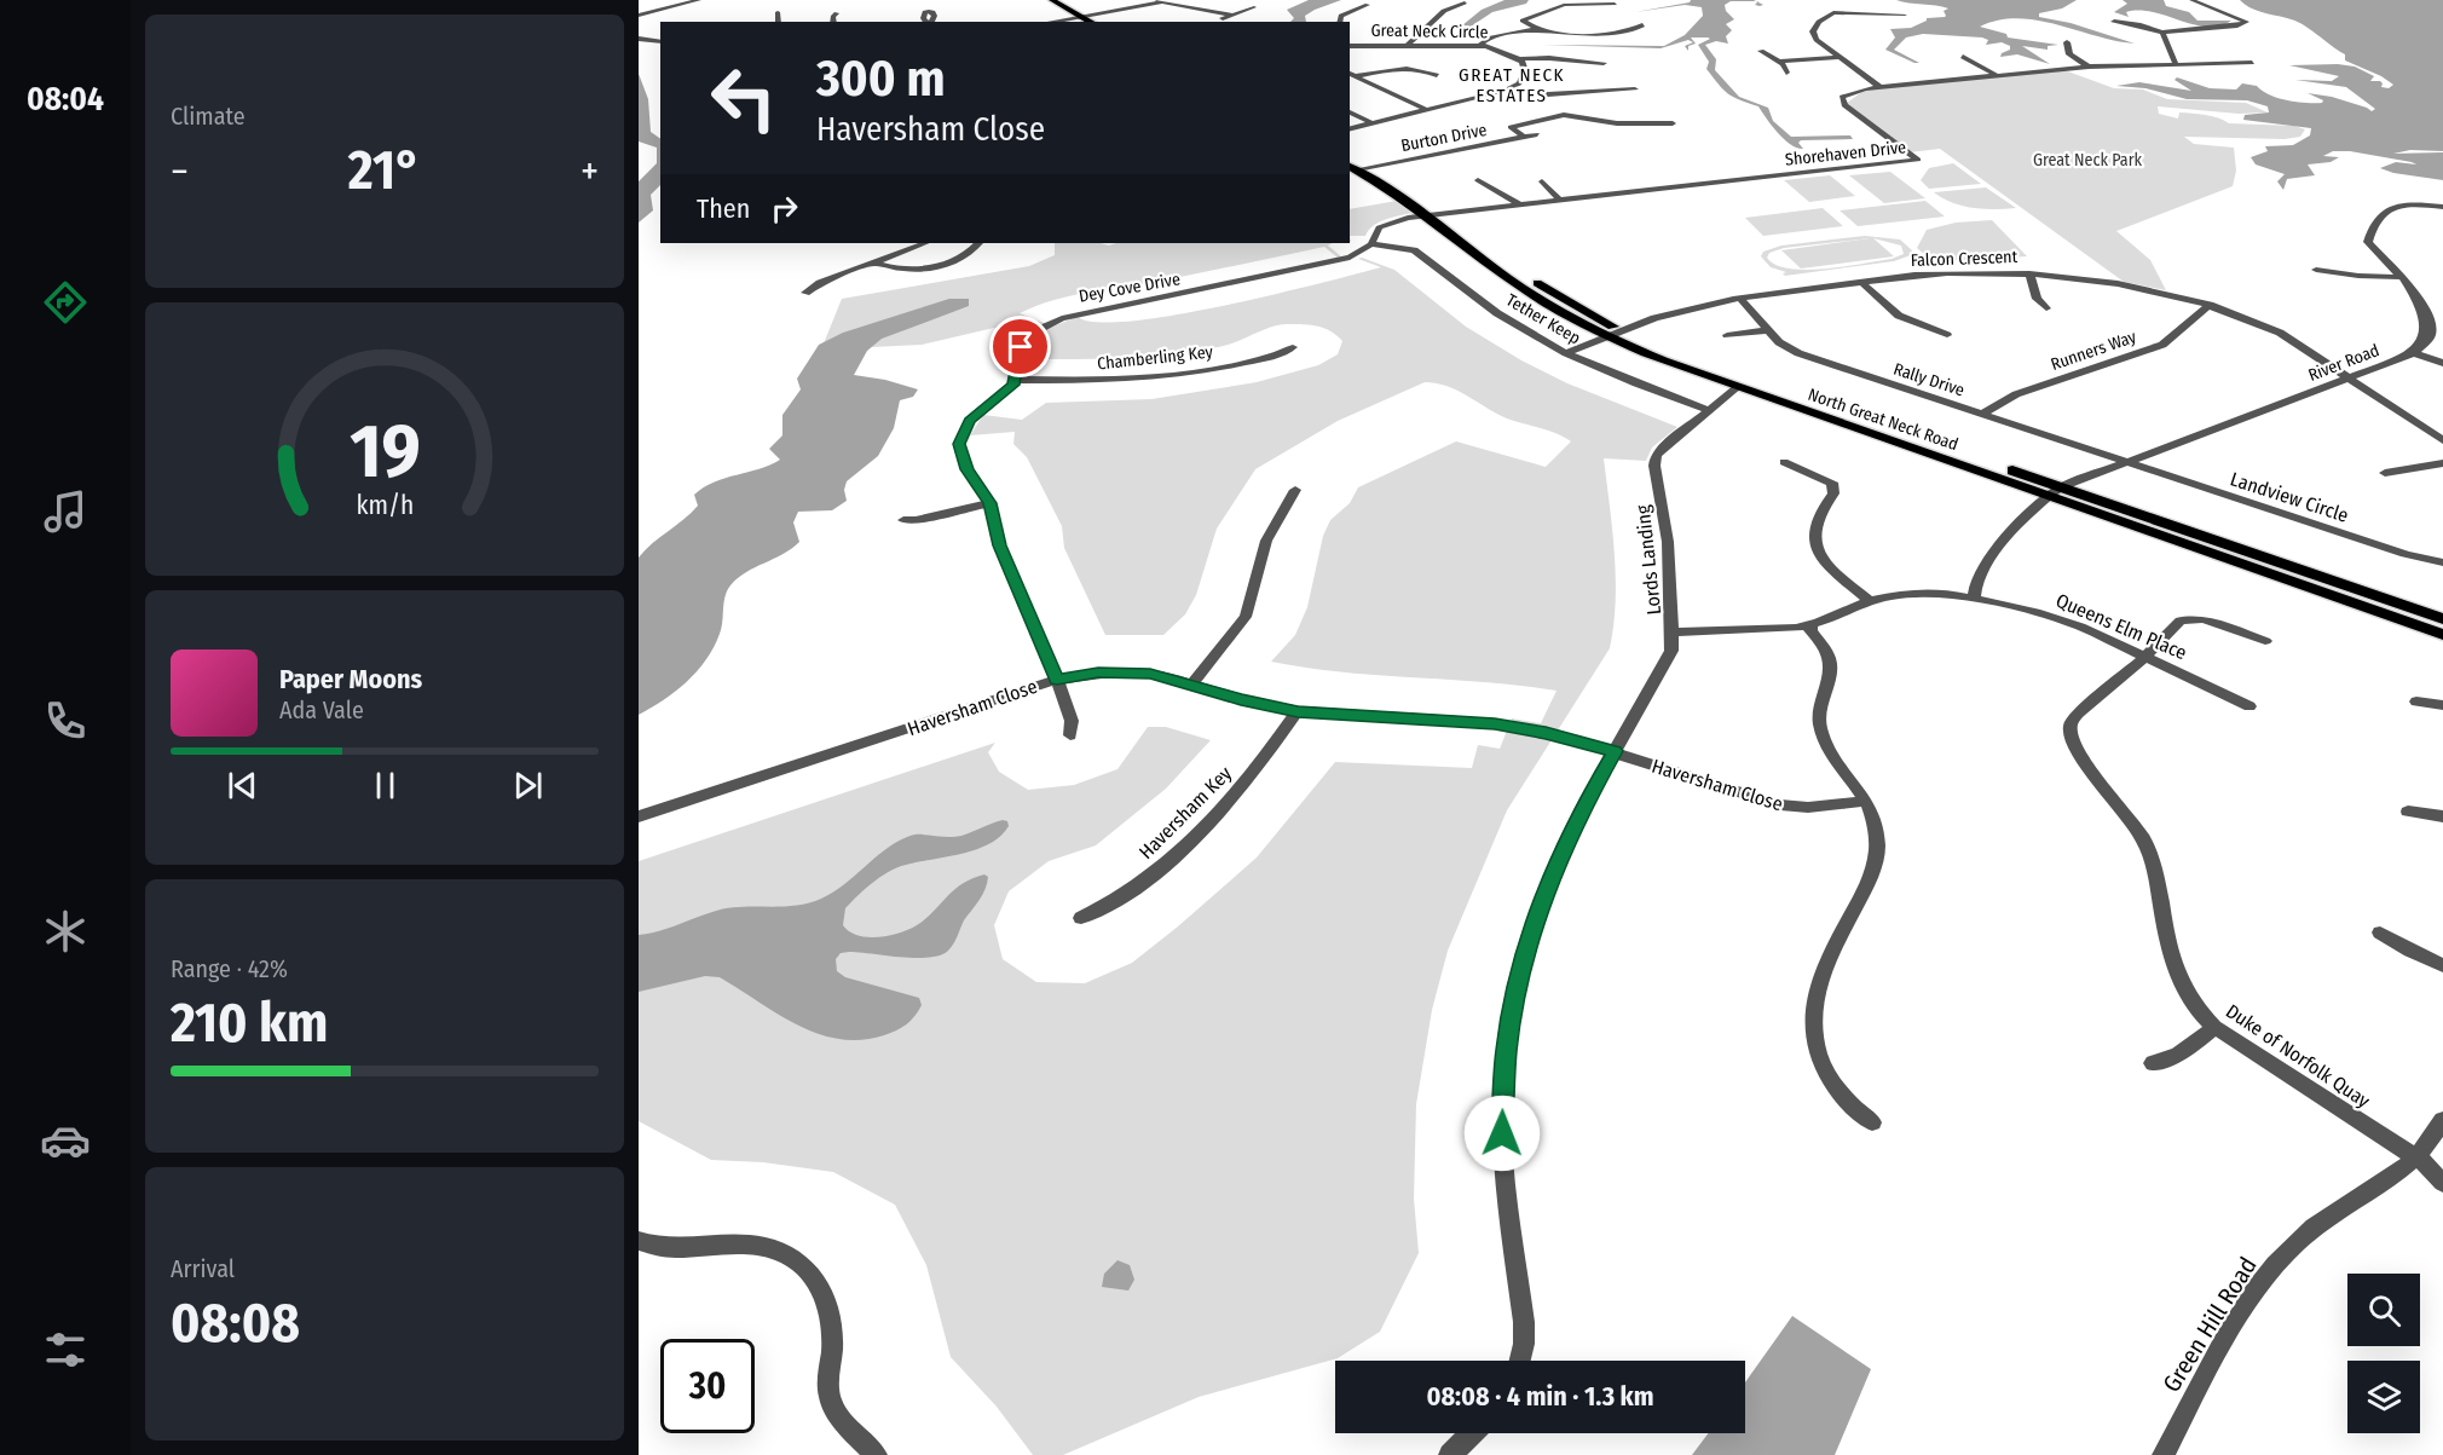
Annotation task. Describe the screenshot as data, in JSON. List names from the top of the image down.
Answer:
{
  "streets": {
    "main road": ["North Great Neck Road"],
    "street": [
      "Great Neck Circle",
      "Burton Drive",
      "Shorehaven Drive",
      "Falcon Crescent",
      "Dey Cove Drive",
      "Tether Keep",
      "Runners Way",
      "Chamberling Key",
      "River Road",
      "Rally Drive",
      "Landview Circle",
      "Lords Landing",
      "Queens Elm Place",
      "Haversham Close",
      "Haversham Key",
      "Duke of Norfolk Quay",
      "Green Hill Road"
    ]
  },
  "crossings": [
    ["Burton Drive", "North Great Neck Road"],
    ["Shorehaven Drive", "Dey Cove Drive"],
    ["Shorehaven Drive", "North Great Neck Road"],
    ["Falcon Crescent", "Tether Keep"],
    ["Falcon Crescent", "Runners Way"],
    ["Falcon Crescent", "River Road"],
    ["Falcon Crescent", "Rally Drive"],
    ["Falcon Crescent", "North Great Neck Road"],
    ["Dey Cove Drive", "Tether Keep"],
    ["Dey Cove Drive", "Chamberling Key"],
    ["Dey Cove Drive", "North Great Neck Road"],
    ["Tether Keep", "Lords Landing"],
    ["Runners Way", "Rally Drive"],
    ["River Road", "Rally Drive"],
    ["River Road", "North Great Neck Road"],
    ["River Road", "Landview Circle"],
    ["Rally Drive", "Landview Circle"],
    ["North Great Neck Road", "Lords Landing"],
    ["Lords Landing", "Queens Elm Place"],
    ["Lords Landing", "Haversham Close"],
    ["Queens Elm Place", "Duke of Norfolk Quay"],
    ["Haversham Close", "Haversham Key"],
    ["Duke of Norfolk Quay", "Green Hill Road"]
  ],
  "districts": ["GREAT NECK ESTATES"],
  "parks": ["Great Neck Park"],
  "page": {
    "tabs": "08:04",
    "tile": [
      "Climate",
      ["Range · 42%", "210 km"],
      ["Arrival", "08:08"]
    ],
    "turn": ["300 m", "Haversham Close"],
    "heat": ["−", "21°", "+"],
    "then": "Then",
    "song": ["Paper Moons", "Ada Vale"],
    "limit": "30",
    "trip": "08:08 · 4 min · 1.3 km",
    "gauge": ["19", "km/h"]
  }
}
